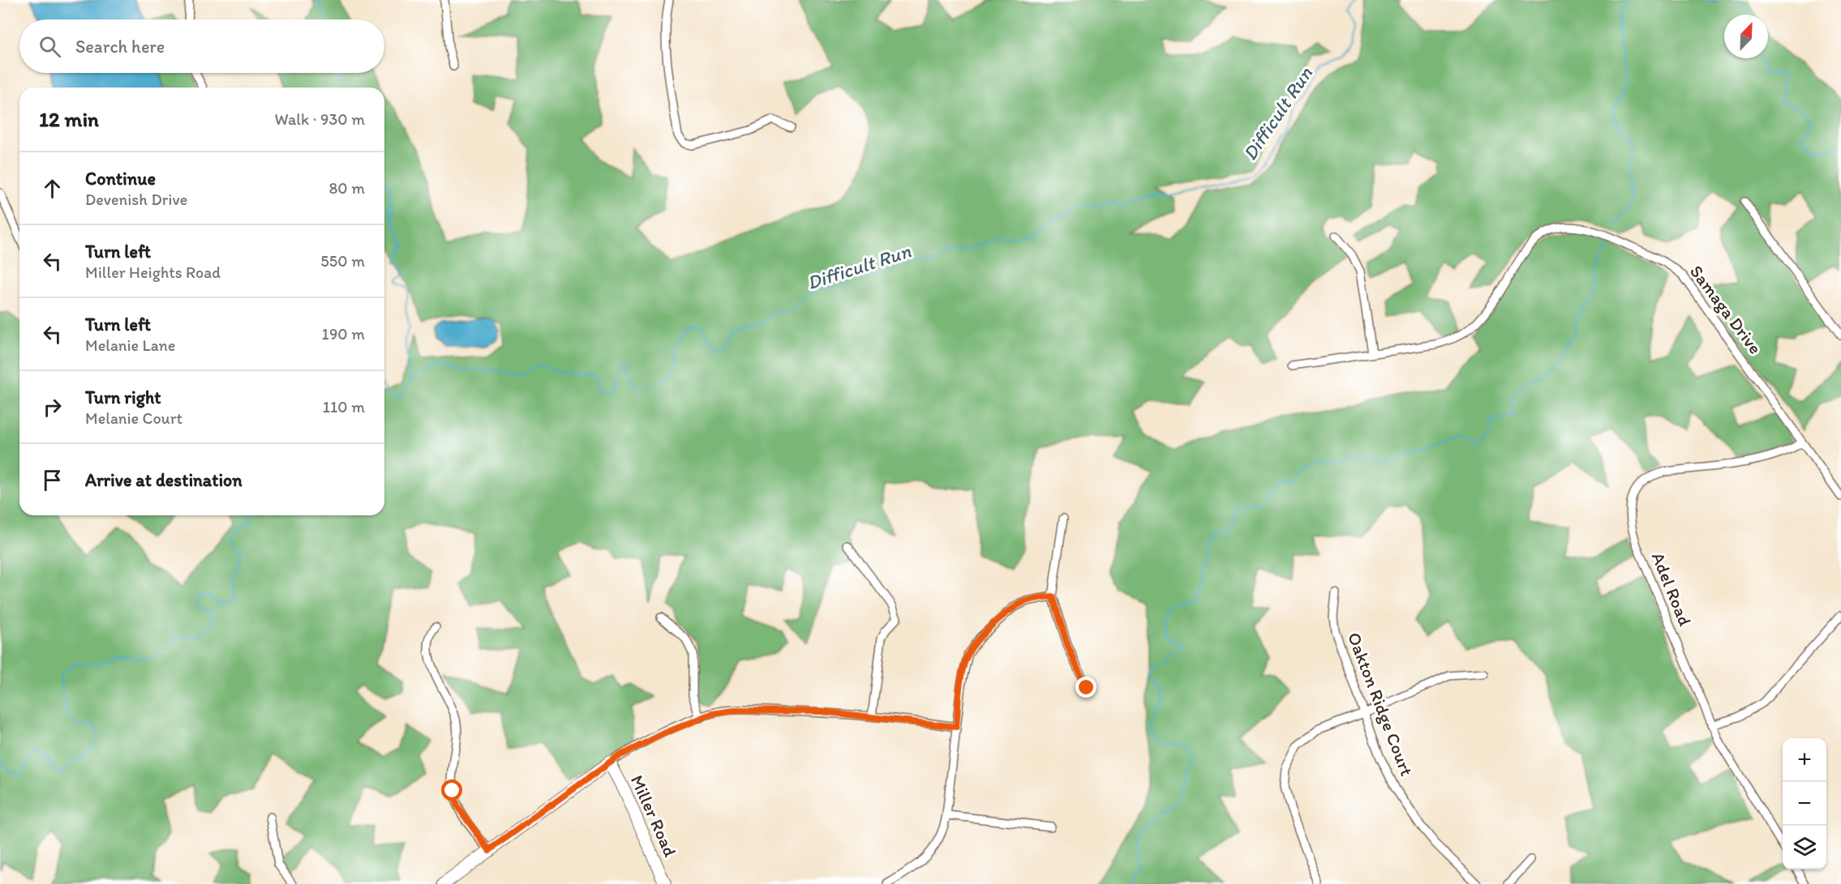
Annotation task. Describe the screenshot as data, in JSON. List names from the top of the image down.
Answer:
{
  "streets": {
    "street": [
      "Samaga Drive",
      "Adel Road",
      "Oakton Ridge Court",
      "Miller Road"
    ]
  },
  "crossings": [
    ["Samaga Drive", "Adel Road"]
  ],
  "water": ["Difficult Run"],
  "north": "top right",
  "page": {
    "search": "Search here",
    "heading": ["12 min", "Walk · 930 m"],
    "list": [
      ["Continue", "Devenish Drive", "80 m"],
      ["Turn left", "Miller Heights Road", "550 m"],
      ["Turn left", "Melanie Lane", "190 m"],
      ["Turn right", "Melanie Court", "110 m"],
      "Arrive at destination"
    ],
    "map_buttons": ["+", "−"]
  }
}
